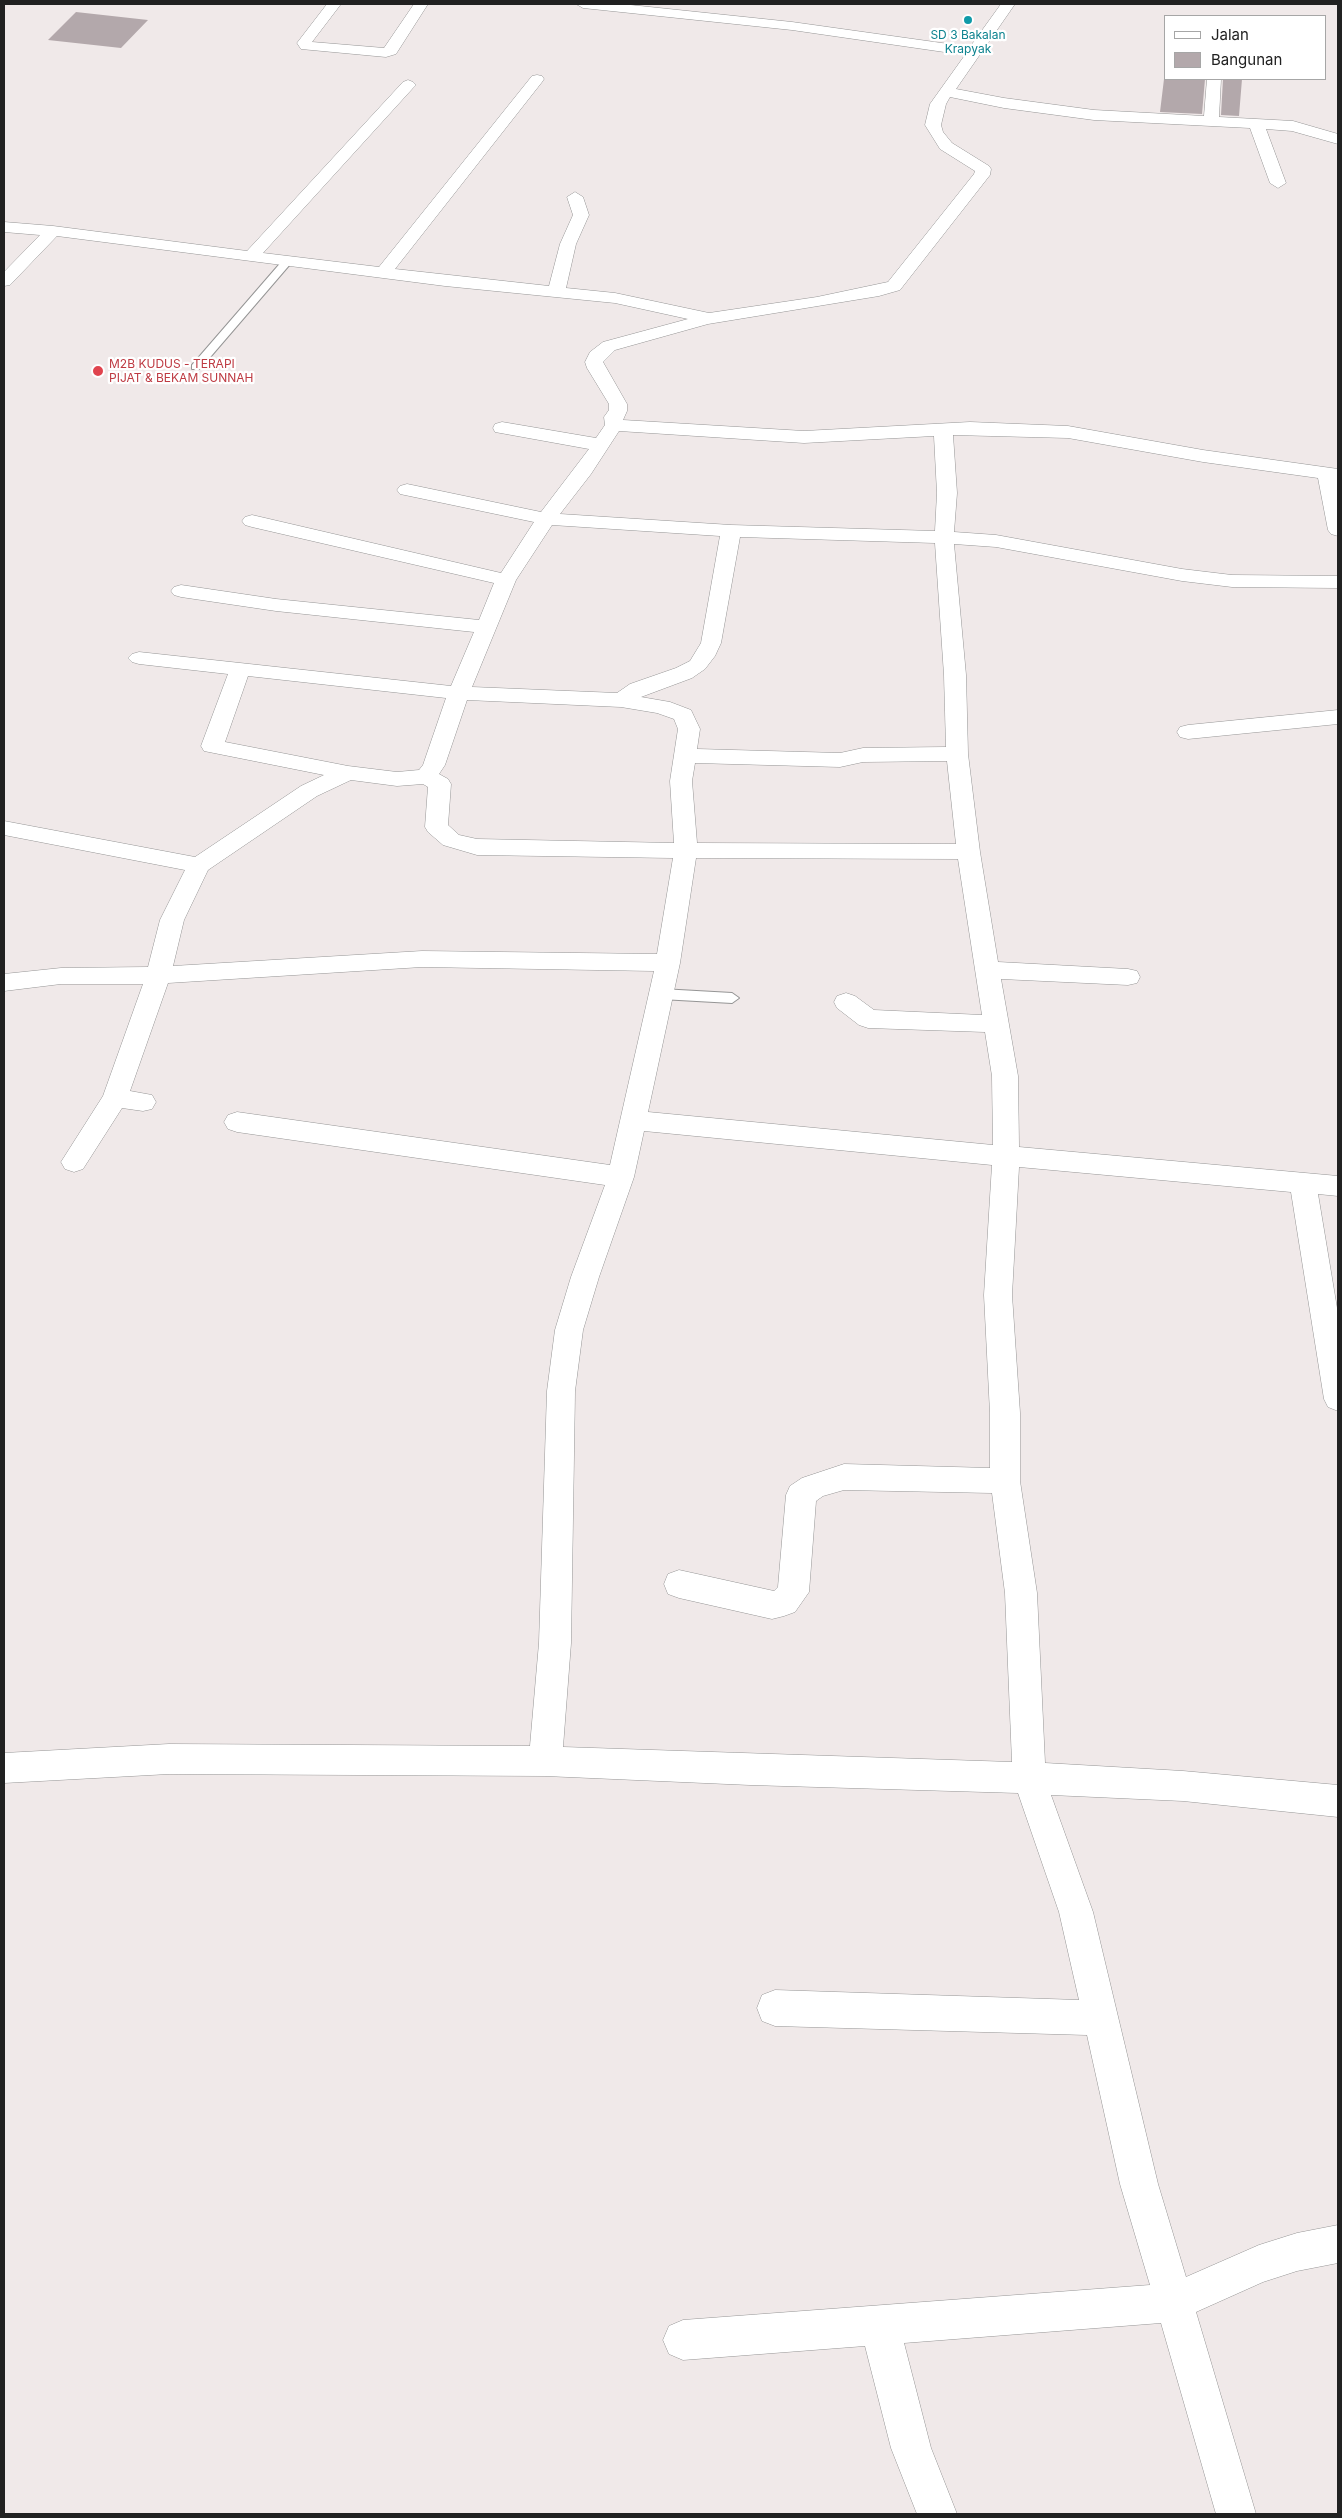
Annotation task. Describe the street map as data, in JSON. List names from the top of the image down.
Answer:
{
  "places": ["SD 3 Bakalan Krapyak", "M2B KUDUS - TERAPI PIJAT & BEKAM SUNNAH"],
  "legend": ["Jalan", "Bangunan"]
}
